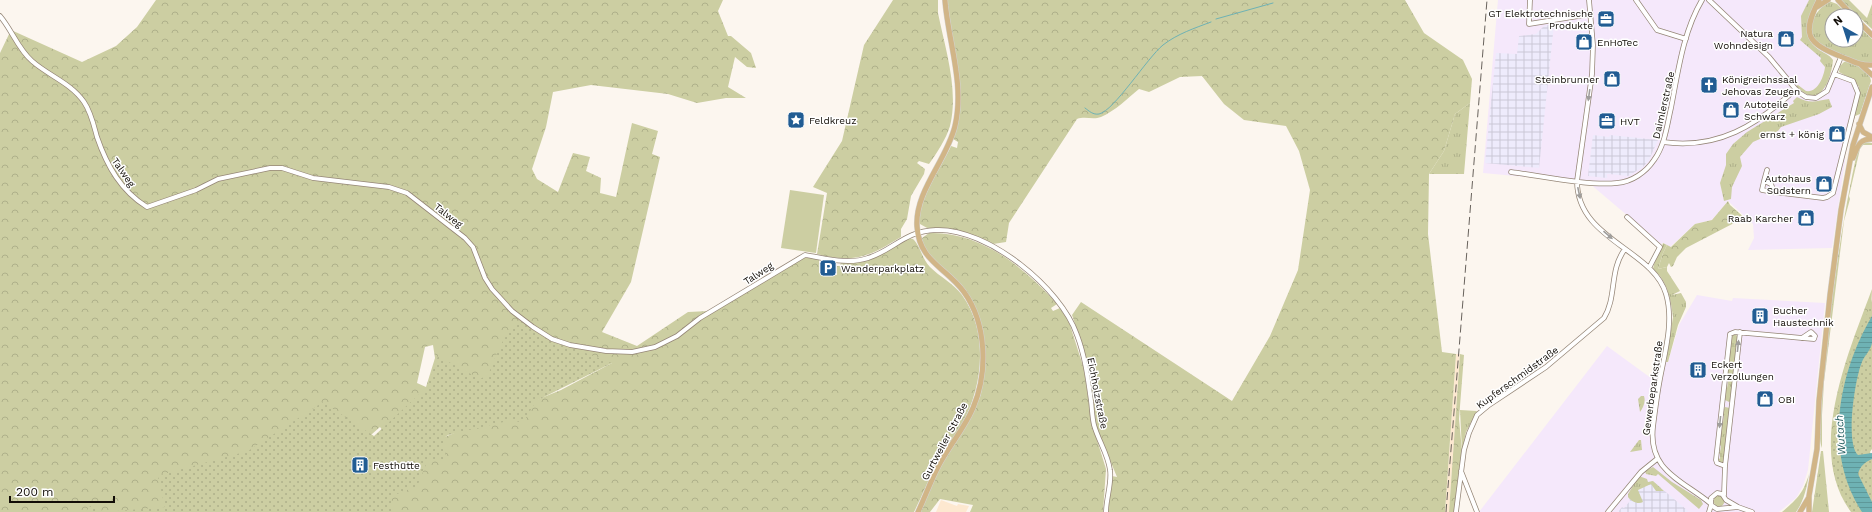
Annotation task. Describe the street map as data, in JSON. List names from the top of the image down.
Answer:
{
  "streets": {
    "main road": ["Gurtweiler Straße"],
    "street": [
      "Daimlerstraße",
      "Talweg",
      "Kupferschmidstraße",
      "Gewerbeparkstraße",
      "Eichholzstraße"
    ]
  },
  "crossings": [
    ["Daimlerstraße", "Gewerbeparkstraße"],
    ["Talweg", "Eichholzstraße"],
    ["Talweg", "Gurtweiler Straße"],
    ["Kupferschmidstraße", "Gewerbeparkstraße"],
    ["Eichholzstraße", "Gurtweiler Straße"]
  ],
  "water": ["Wutach"],
  "places": {
    "office": ["GT Elektrotechnische Produkte", "HVT"],
    "shop": [
      "Natura Wohndesign",
      "EnHoTec",
      "Steinbrunner",
      "Autoteile Schwarz",
      "ernst + könig",
      "Autohaus Südstern",
      "Raab Karcher",
      "OBI"
    ],
    "church": ["Königreichssaal Jehovas Zeugen"],
    "place": ["Feldkreuz"],
    "parking": ["Wanderparkplatz"],
    "building": ["Bucher Haustechnik", "Eckert Verzollungen", "Festhütte"]
  },
  "scale_bar": "200 m",
  "north": "top left"
}
